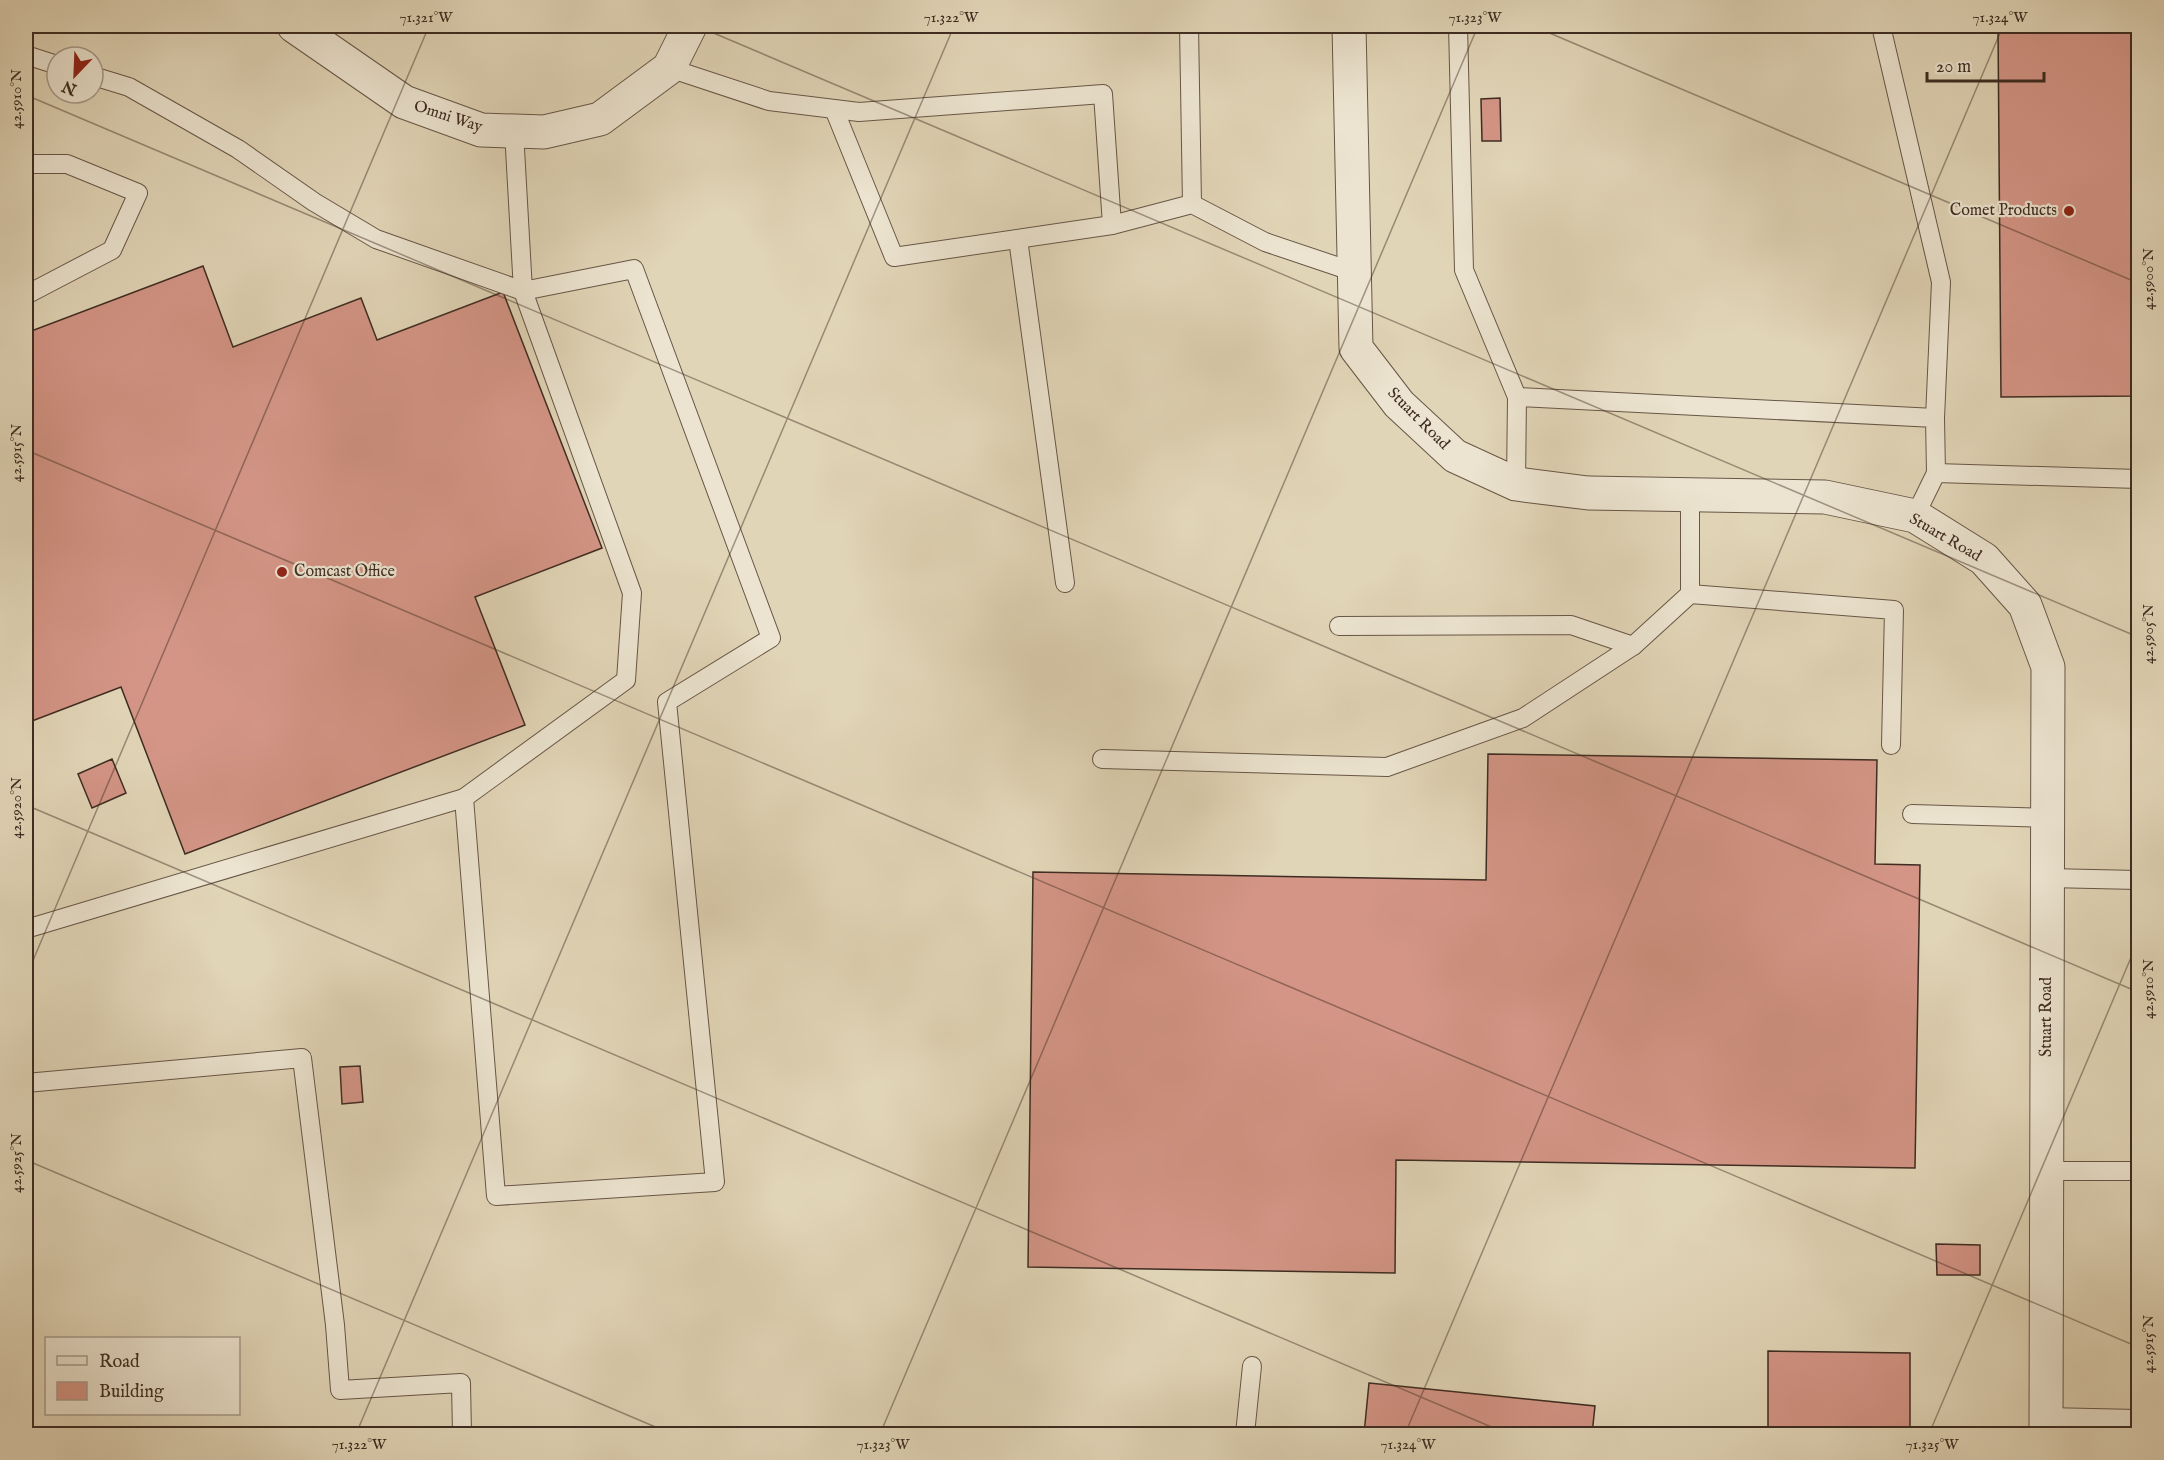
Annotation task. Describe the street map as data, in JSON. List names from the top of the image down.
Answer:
{
  "streets": {
    "street": ["Omni Way", "Stuart Road"]
  },
  "places": ["Comet Products", "Comcast Office"],
  "legend": ["Road", "Building"],
  "scale_bar": "20 m",
  "north": "bottom left",
  "coordinates": [
    "71.321°W",
    "71.322°W",
    "71.323°W",
    "71.324°W",
    "42.5910°N",
    "42.5900°N",
    "42.5915°N",
    "42.5905°N",
    "42.5920°N",
    "42.5925°N",
    "71.325°W"
  ]
}
